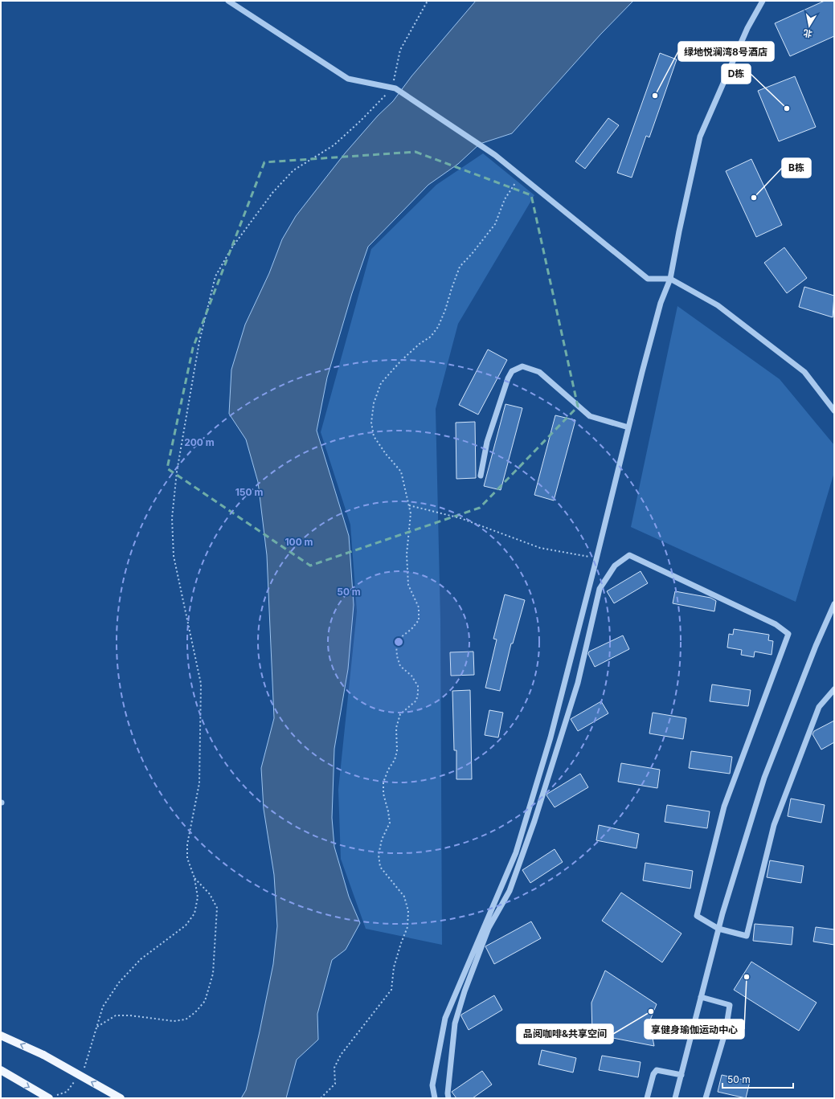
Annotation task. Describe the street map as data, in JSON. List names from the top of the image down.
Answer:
{
  "places": [
    "绿地悦澜湾8号酒店",
    "D栋",
    "B栋",
    "享健身瑜伽运动中心",
    "品阅咖啡&共享空间"
  ],
  "scale_bar": "50 m",
  "north": "bottom",
  "rings": [
    "200 m",
    "150 m",
    "100 m",
    "50 m"
  ]
}
